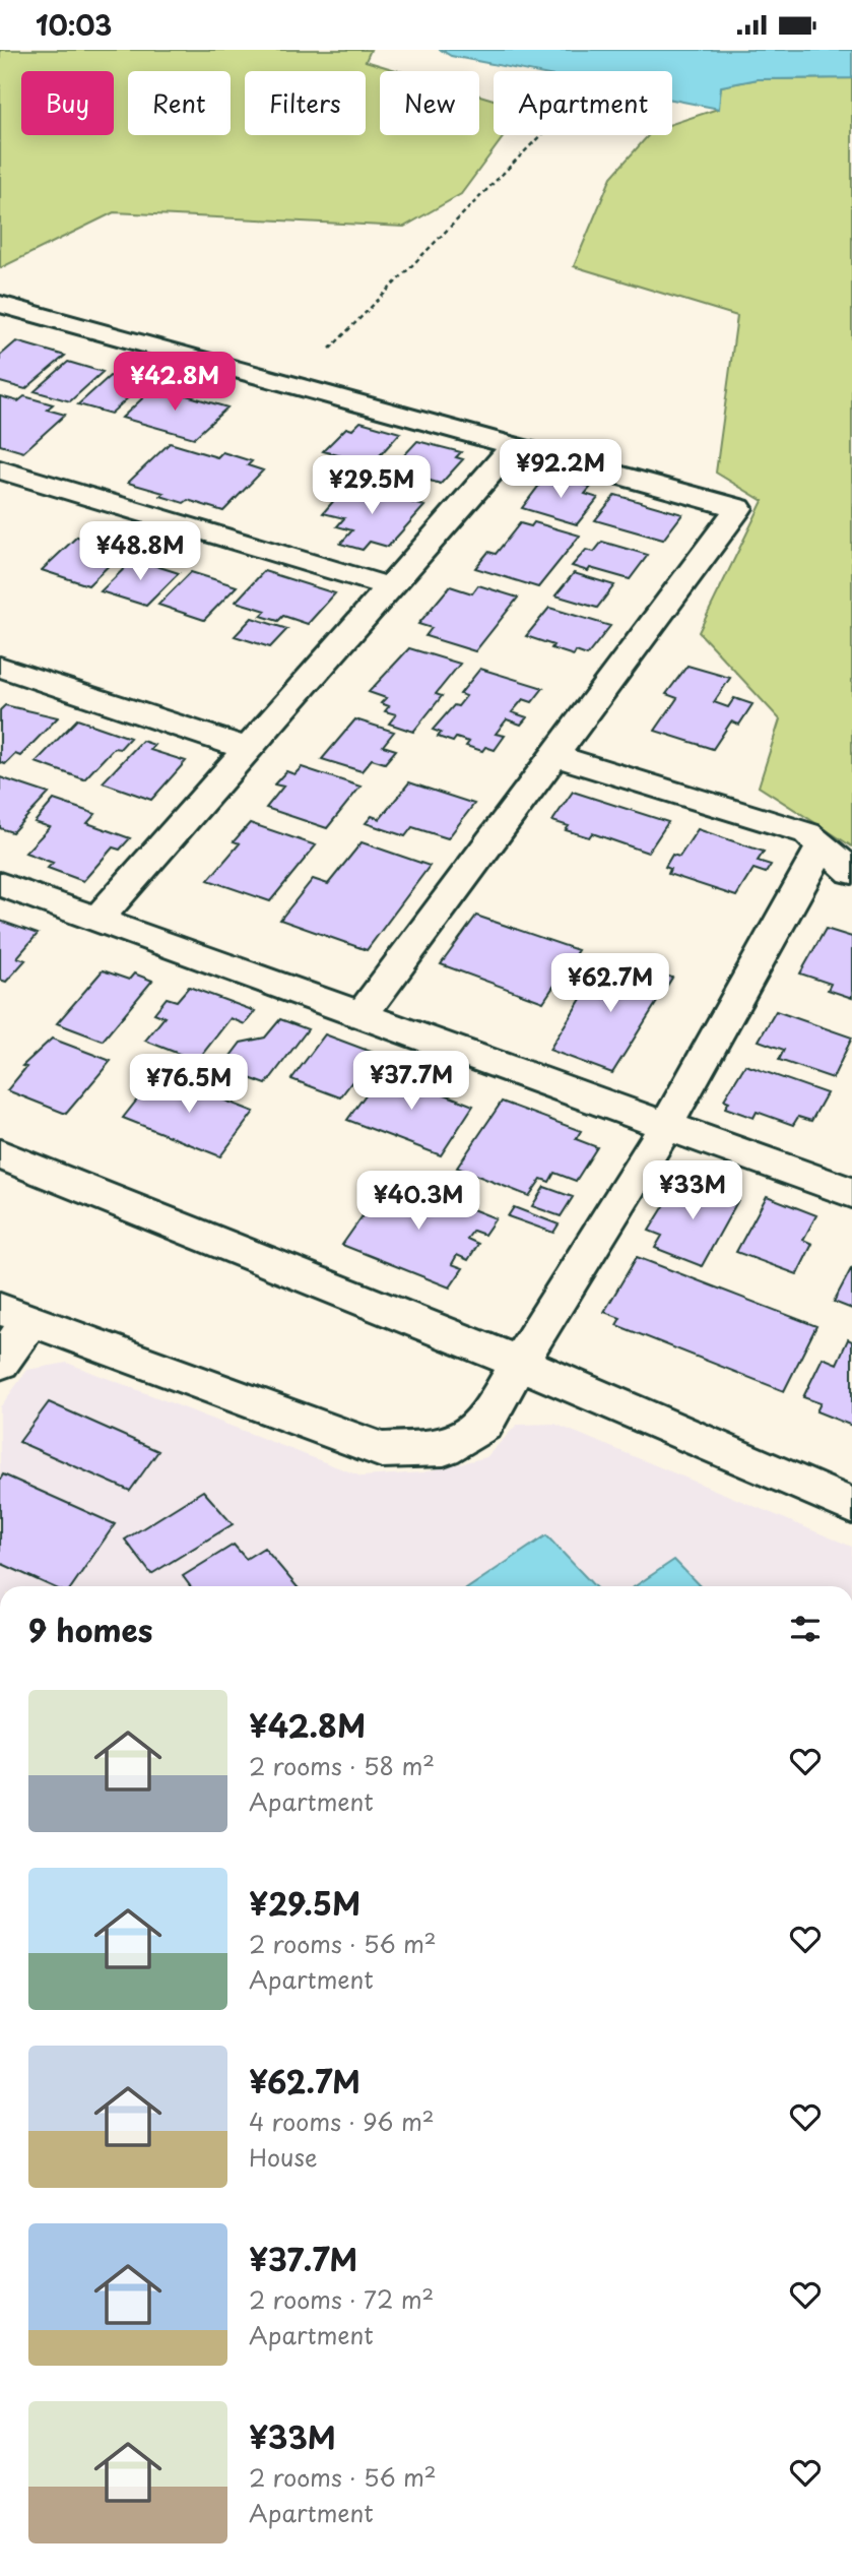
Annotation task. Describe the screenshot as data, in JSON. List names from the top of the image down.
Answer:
{
  "page": {
    "status": "10:03",
    "chip": [
      "Buy",
      "Rent",
      "Filters",
      "New",
      "Apartment"
    ],
    "price": [
      "¥42.8M",
      "¥92.2M",
      "¥29.5M",
      "¥48.8M",
      "¥62.7M",
      "¥37.7M",
      "¥76.5M",
      "¥33M",
      "¥40.3M"
    ],
    "heading": "9 homes",
    "list": [
      {
        "name": "¥42.8M",
        "note": "2 rooms · 58 m² · Apartment"
      },
      {
        "name": "¥29.5M",
        "note": "2 rooms · 56 m² · Apartment"
      },
      {
        "name": "¥62.7M",
        "note": "4 rooms · 96 m² · House"
      },
      {
        "name": "¥37.7M",
        "note": "2 rooms · 72 m² · Apartment"
      },
      {
        "name": "¥33M",
        "note": "2 rooms · 56 m² · Apartment"
      }
    ]
  }
}
